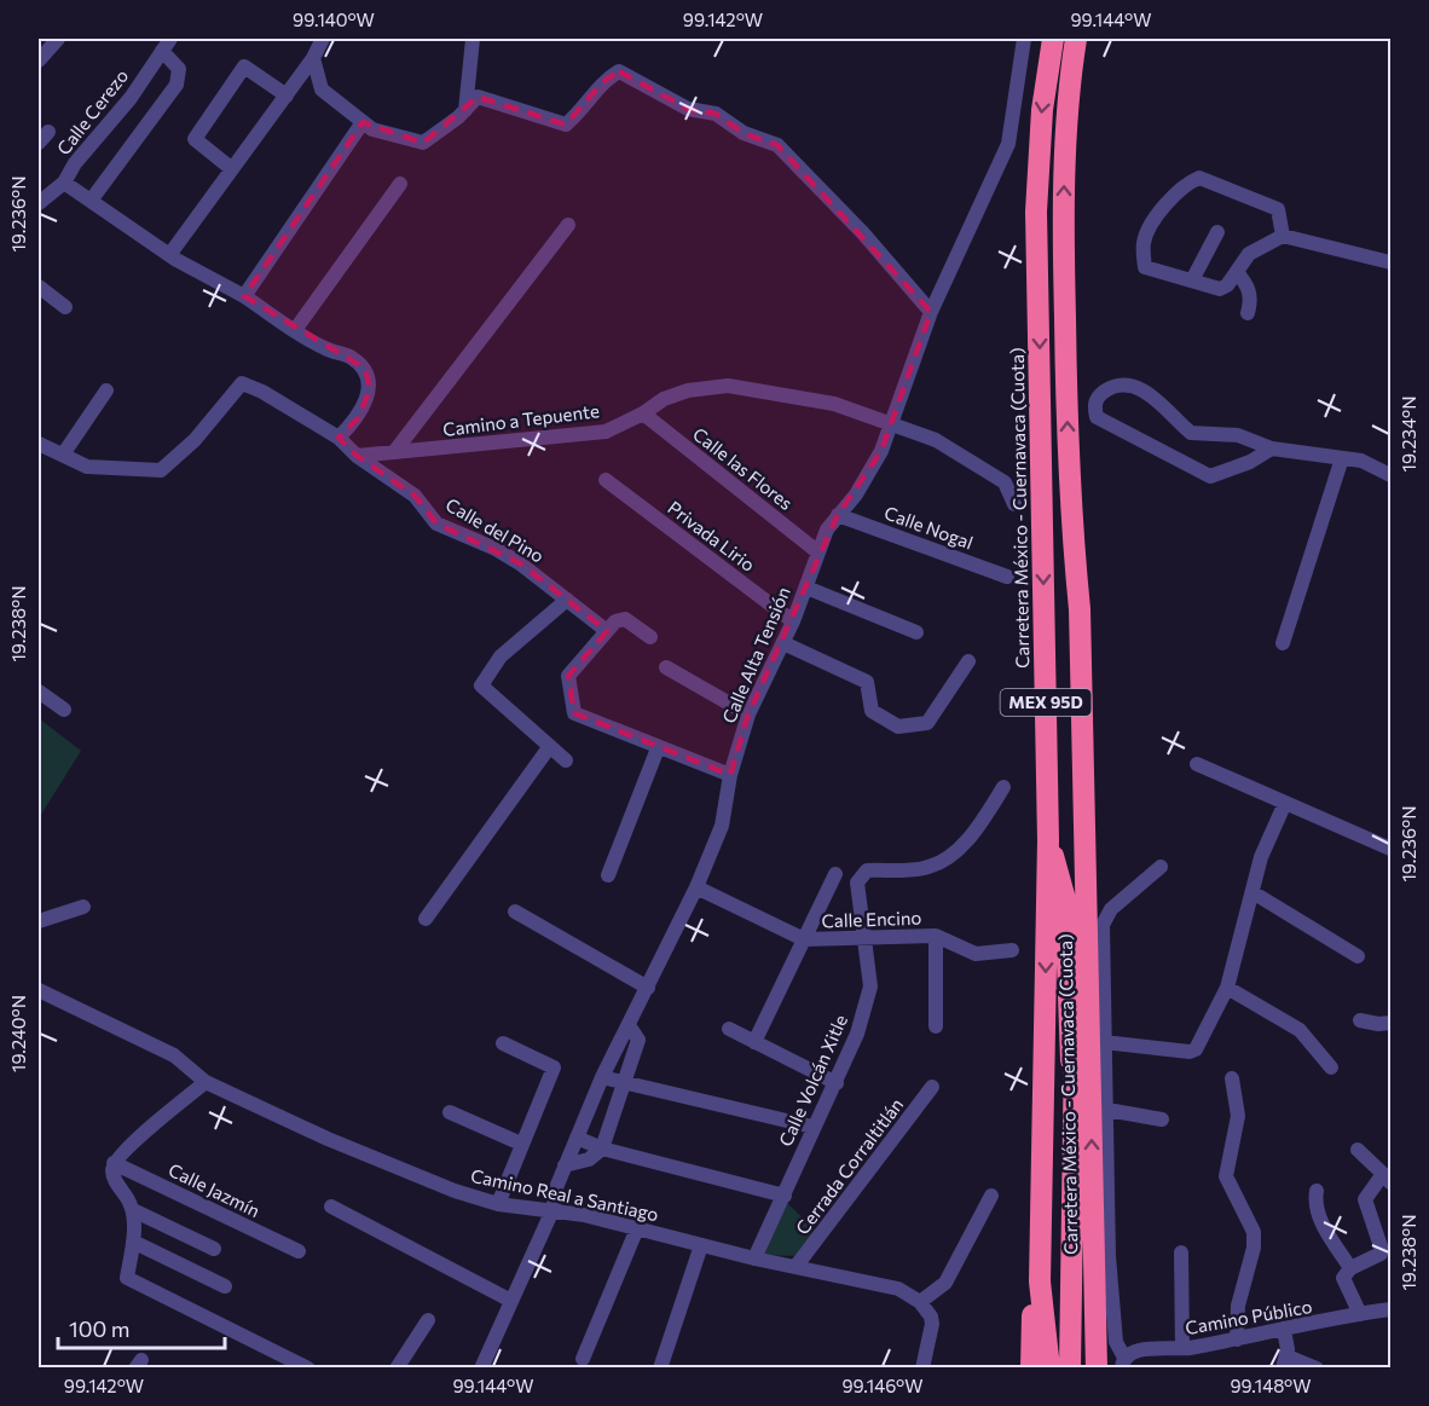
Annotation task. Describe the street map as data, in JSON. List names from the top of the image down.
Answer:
{
  "streets": {
    "highway": ["Carretera México - Cuernavaca (Cuota)", "MEX 95D"],
    "street": [
      "Calle Cerezo",
      "Camino a Tepuente",
      "Calle las Flores",
      "Calle Nogal",
      "Calle del Pino",
      "Privada Lirio",
      "Calle Alta Tensión",
      "Calle Encino",
      "Calle Volcán Xitle",
      "Cerrada Corraltitlán",
      "Calle Jazmín",
      "Camino Real a Santiago",
      "Camino Público"
    ]
  },
  "crossings": [
    ["Camino a Tepuente", "Calle las Flores"],
    ["Camino a Tepuente", "Calle del Pino"],
    ["Camino a Tepuente", "Calle Alta Tensión"],
    ["Calle las Flores", "Calle Alta Tensión"],
    ["Calle Nogal", "Calle Alta Tensión"],
    ["Privada Lirio", "Calle Alta Tensión"],
    ["Calle Alta Tensión", "Calle Encino"],
    ["Calle Alta Tensión", "Camino Real a Santiago"],
    ["Calle Encino", "Calle Volcán Xitle"],
    ["Calle Volcán Xitle", "Camino Real a Santiago"],
    ["Cerrada Corraltitlán", "Camino Real a Santiago"]
  ],
  "scale_bar": "100 m",
  "coordinates": [
    "99.140°W",
    "99.142°W",
    "99.144°W",
    "19.236°N",
    "19.234°N",
    "19.238°N",
    "19.240°N",
    "99.146°W",
    "99.148°W"
  ]
}
